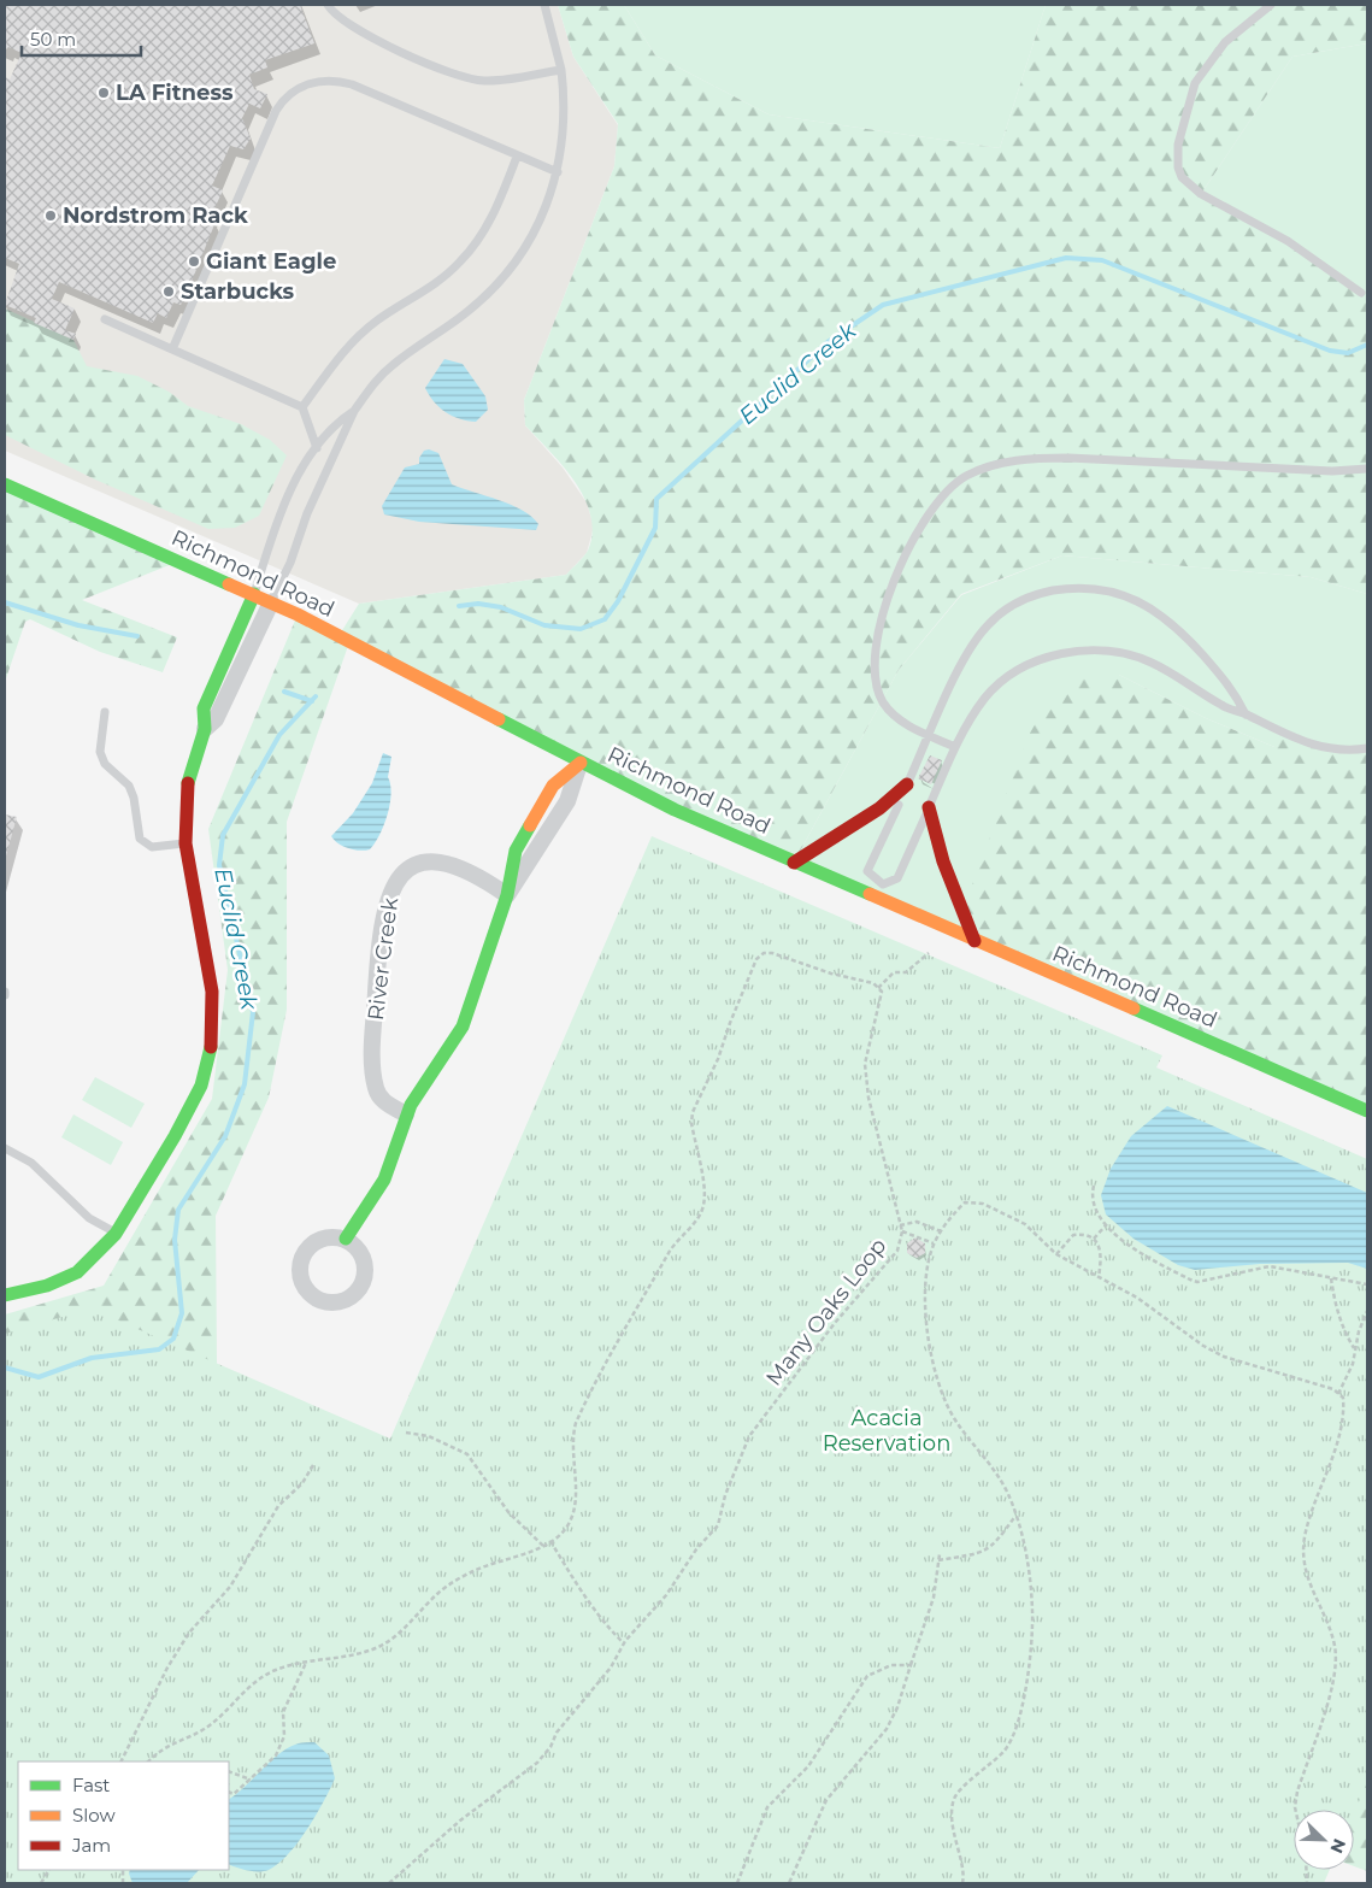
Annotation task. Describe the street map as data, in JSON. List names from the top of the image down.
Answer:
{
  "streets": {
    "main road": ["Richmond Road"],
    "street": ["River Creek"],
    "path": ["Many Oaks Loop"]
  },
  "water": ["Euclid Creek"],
  "parks": ["Acacia Reservation"],
  "places": [
    "LA Fitness",
    "Nordstrom Rack",
    "Giant Eagle",
    "Starbucks"
  ],
  "legend": ["Fast", "Slow", "Jam"],
  "scale_bar": "50 m",
  "north": "bottom right"
}
